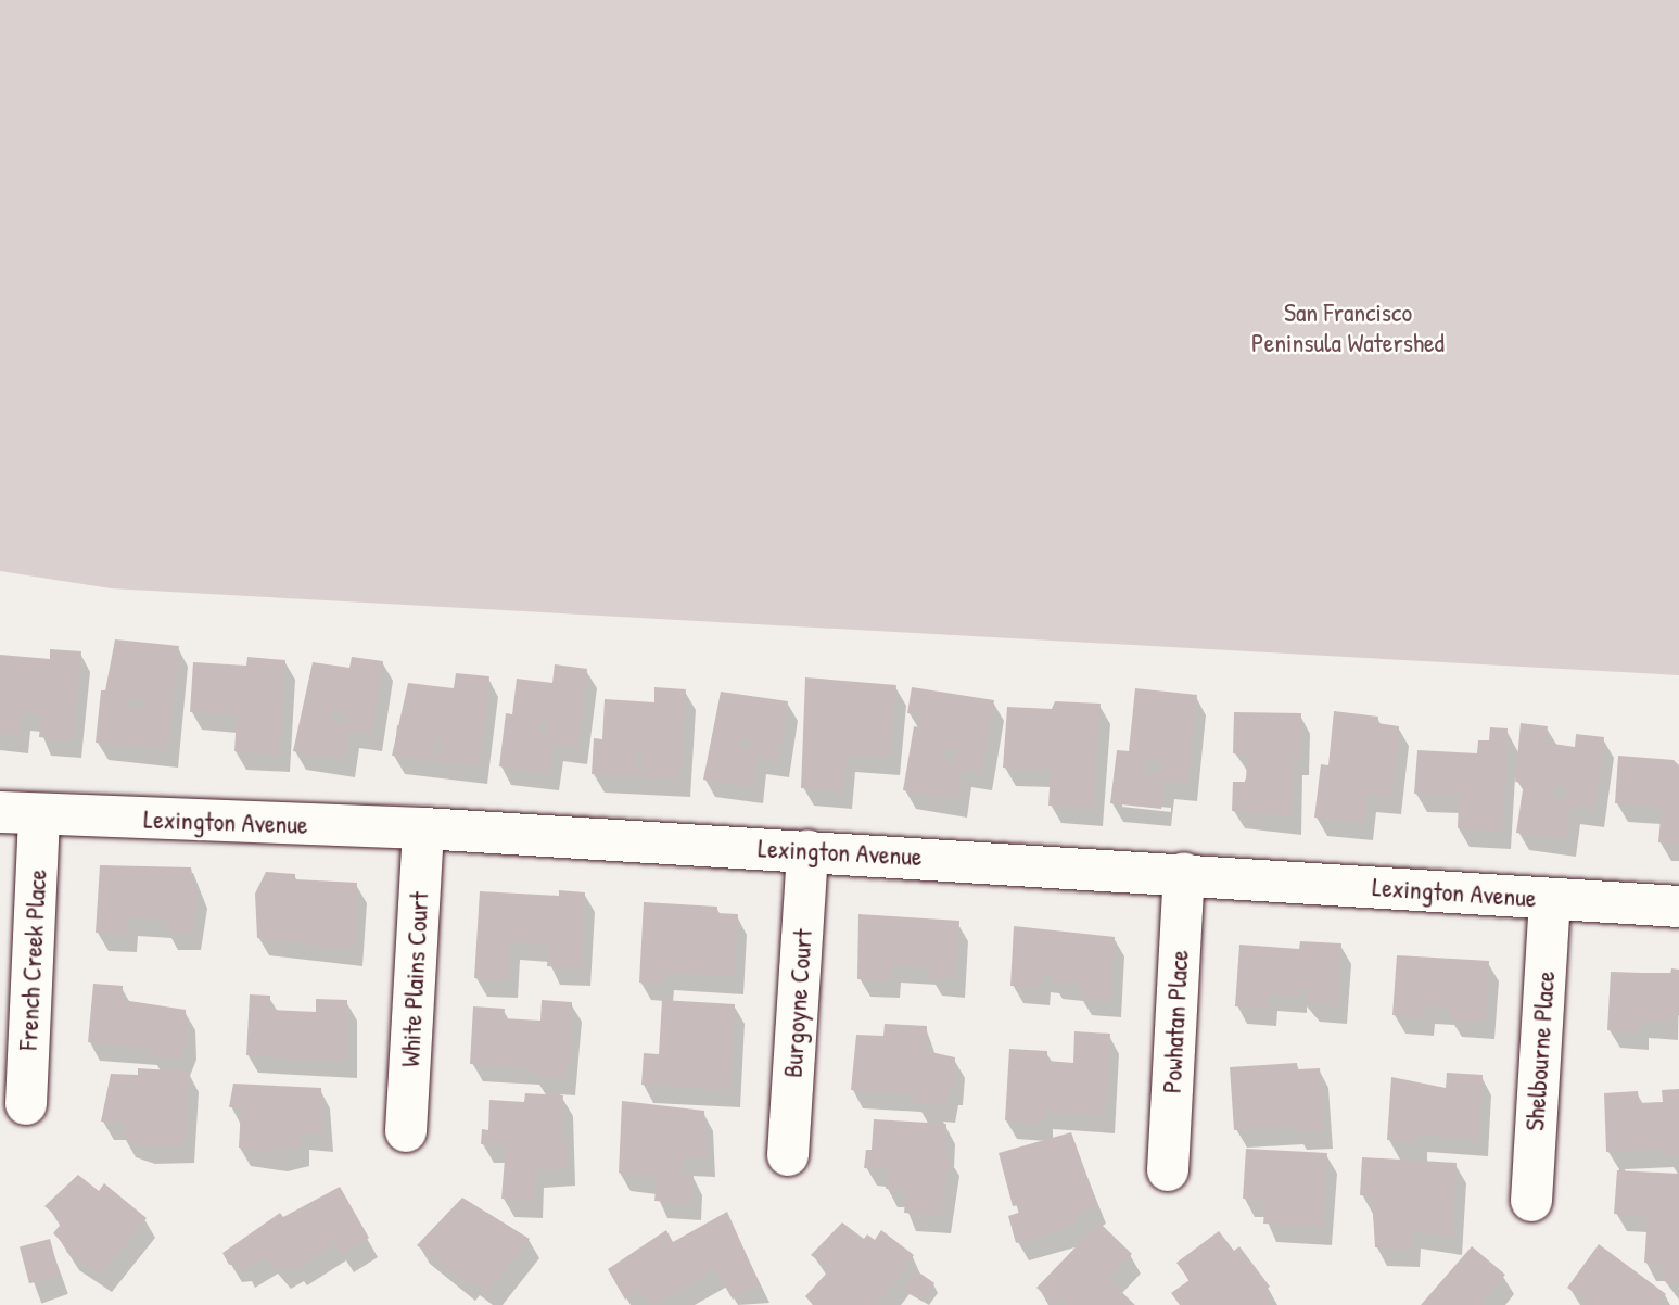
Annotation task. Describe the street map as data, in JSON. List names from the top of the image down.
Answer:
{
  "streets": {
    "street": [
      "Lexington Avenue",
      "French Creek Place",
      "White Plains Court",
      "Burgoyne Court",
      "Powhatan Place",
      "Shelbourne Place"
    ]
  },
  "crossings": [
    ["Lexington Avenue", "French Creek Place"],
    ["Lexington Avenue", "White Plains Court"],
    ["Lexington Avenue", "Burgoyne Court"],
    ["Lexington Avenue", "Powhatan Place"],
    ["Lexington Avenue", "Shelbourne Place"]
  ],
  "parks": ["San Francisco Peninsula Watershed"]
}
